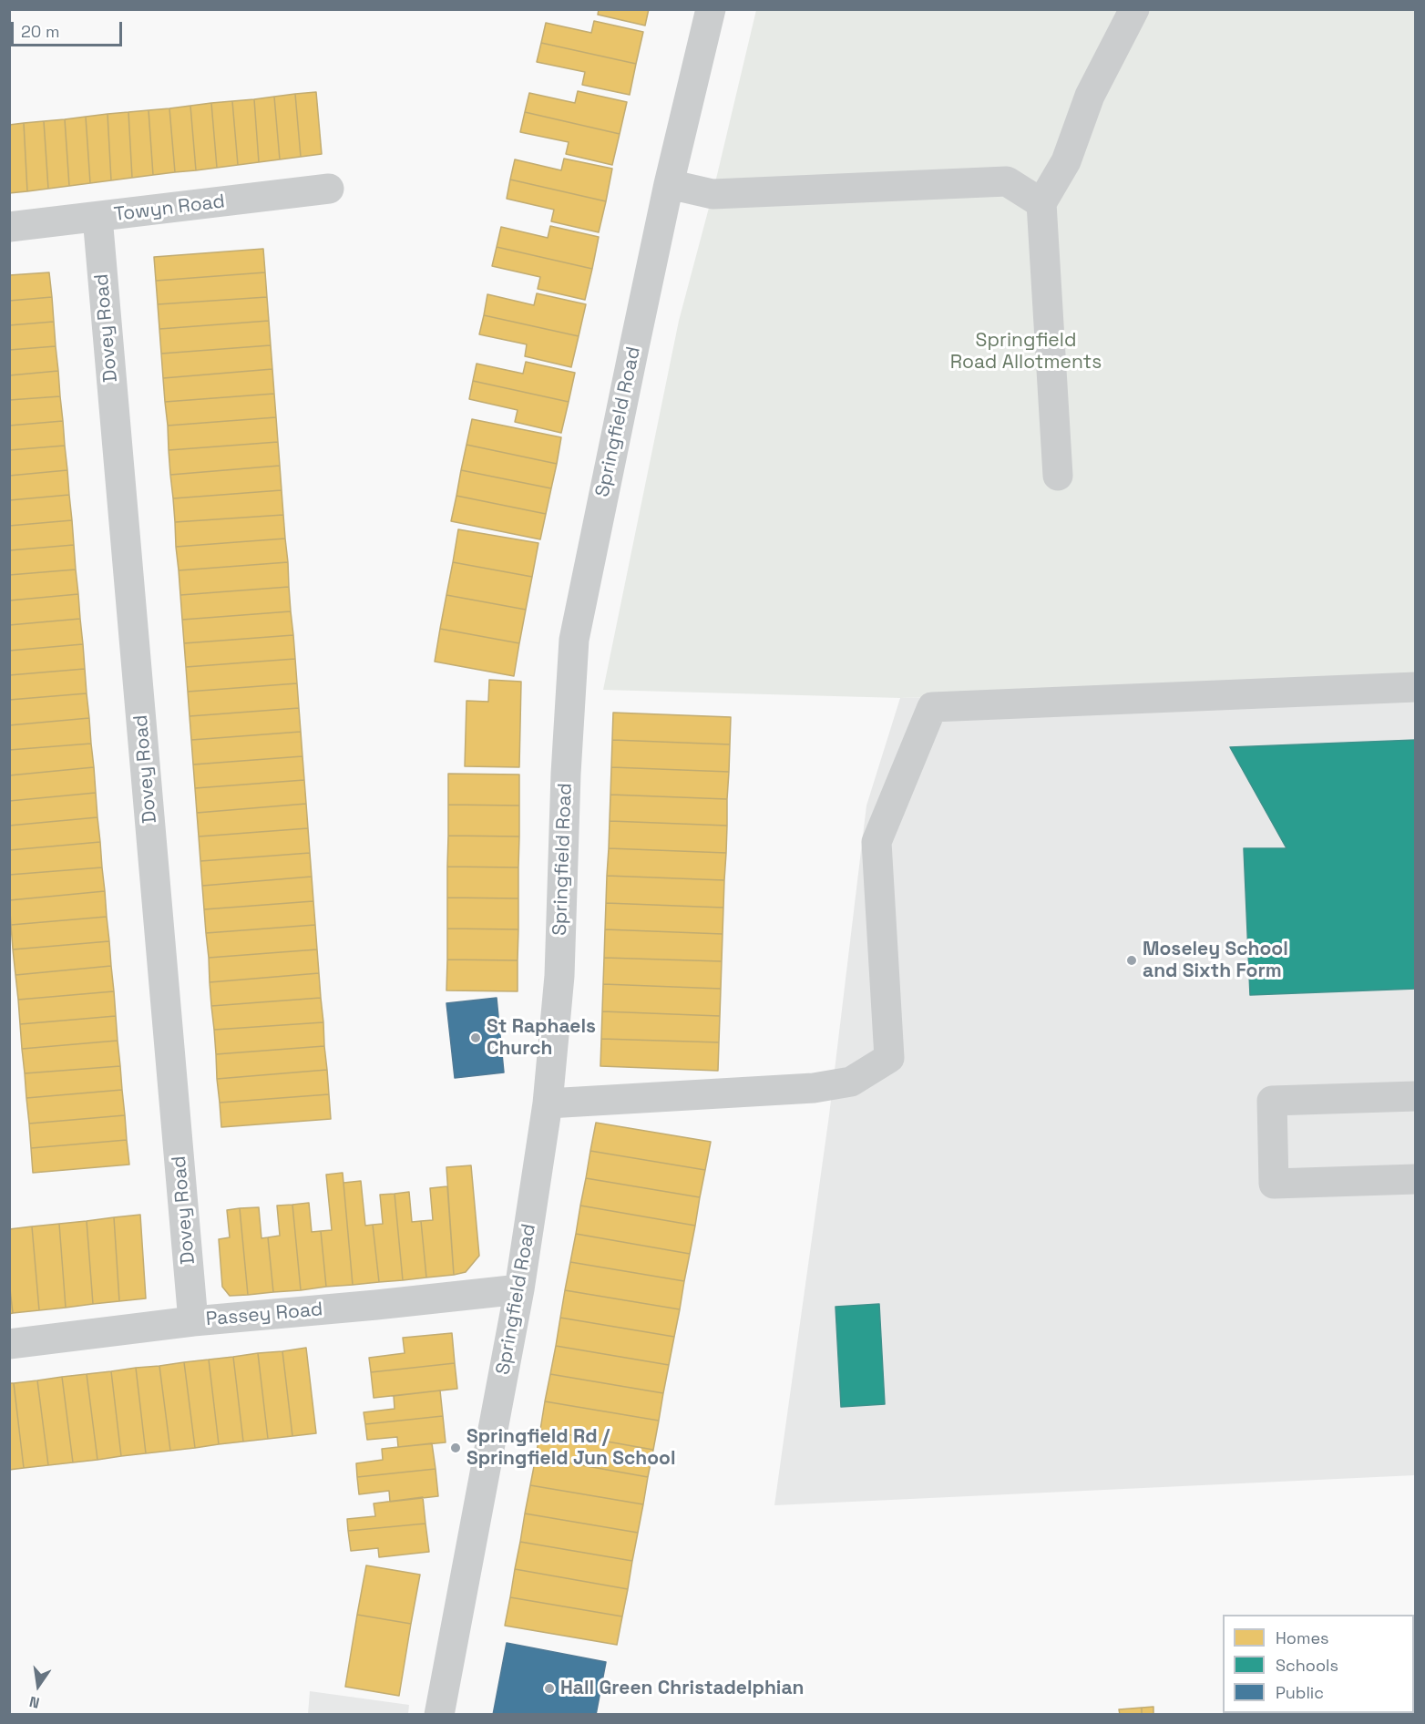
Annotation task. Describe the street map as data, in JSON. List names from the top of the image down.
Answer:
{
  "streets": {
    "street": [
      "Towyn Road",
      "Dovey Road",
      "Springfield Road",
      "Passey Road"
    ]
  },
  "crossings": [
    ["Towyn Road", "Dovey Road"],
    ["Dovey Road", "Passey Road"],
    ["Springfield Road", "Passey Road"]
  ],
  "parks": ["Springfield Road Allotments"],
  "places": [
    "Moseley School and Sixth Form",
    "St Raphaels Church",
    "Springfield Rd / Springfield Jun School",
    "Hall Green Christadelphian"
  ],
  "legend": ["Homes", "Schools", "Public"],
  "scale_bar": "20 m",
  "north": "bottom"
}
